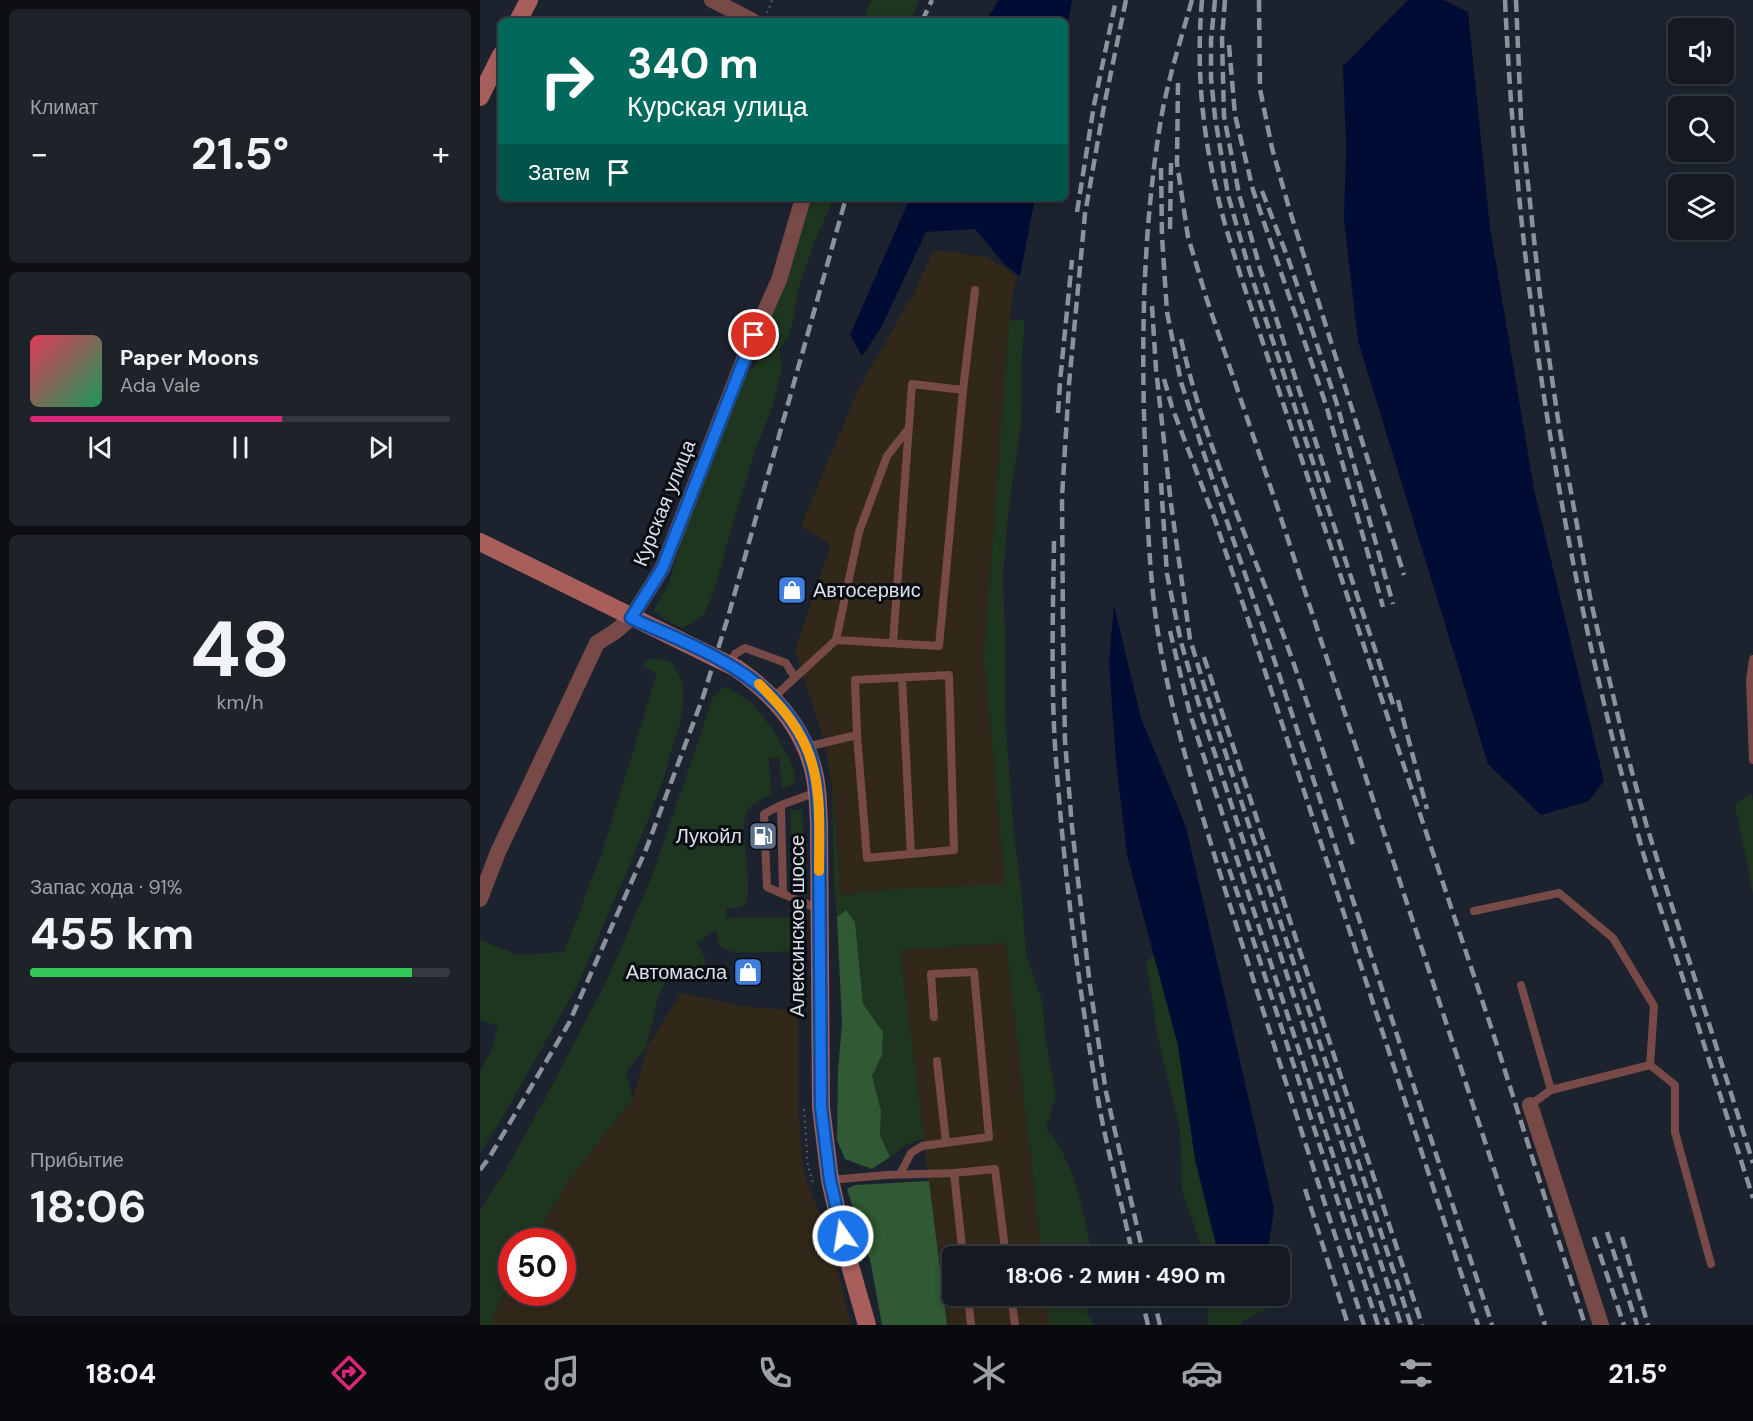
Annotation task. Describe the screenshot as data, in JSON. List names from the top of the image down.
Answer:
{
  "streets": {
    "main road": ["Алексинское шоссе"],
    "street": ["Курская улица"]
  },
  "crossings": [
    ["Курская улица", "Алексинское шоссе"]
  ],
  "places": {
    "shop": ["Автосервис", "Автомасла"],
    "fuel station": ["Лукойл"]
  },
  "page": {
    "tile": [
      "Климат",
      ["48", "km/h"],
      ["Запас хода · 91%", "455 km"],
      ["Прибытие", "18:06"]
    ],
    "turn": ["340 m", "Курская улица"],
    "heat": ["−", "21.5°", "+"],
    "then": "Затем",
    "song": ["Paper Moons", "Ada Vale"],
    "limit": "50",
    "trip": "18:06 · 2 мин · 490 m",
    "tabs": ["18:04", "21.5°"]
  }
}
